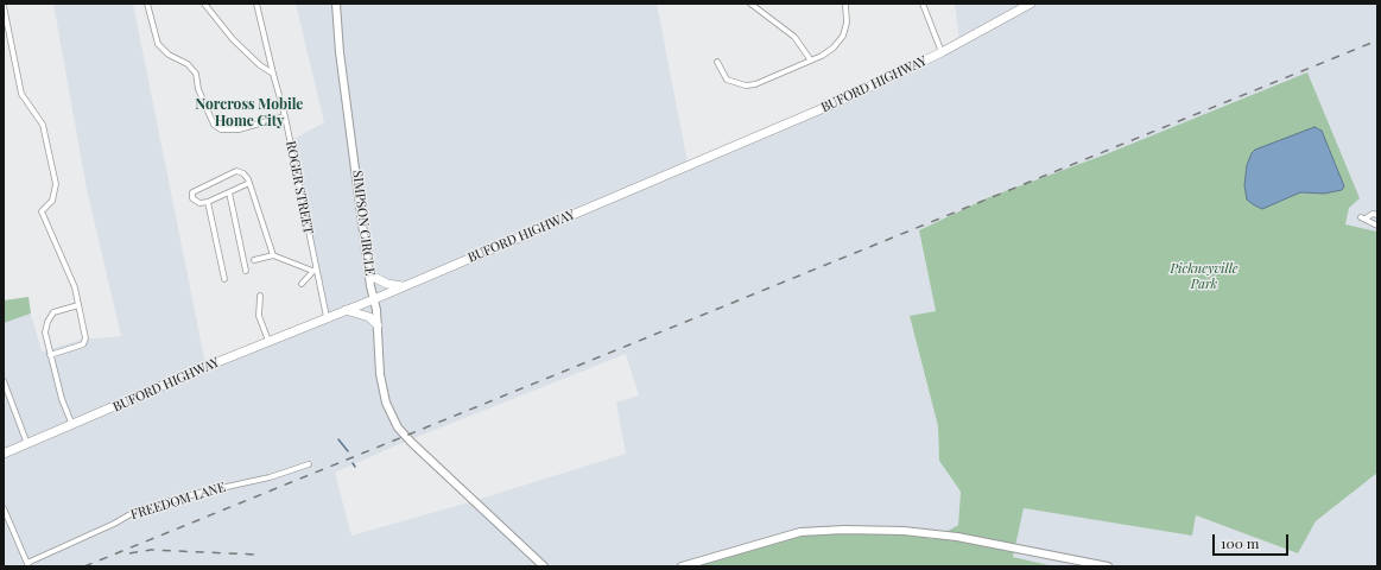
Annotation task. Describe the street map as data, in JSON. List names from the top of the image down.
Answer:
{
  "streets": {
    "main road": ["BUFORD HIGHWAY"],
    "street": ["ROGER STREET", "SIMPSON CIRCLE", "FREEDOM LANE"]
  },
  "crossings": [
    ["BUFORD HIGHWAY", "ROGER STREET"],
    ["BUFORD HIGHWAY", "SIMPSON CIRCLE"]
  ],
  "districts": ["Norcross Mobile Home City"],
  "parks": ["Pickneyville Park"],
  "scale_bar": "100 m"
}
